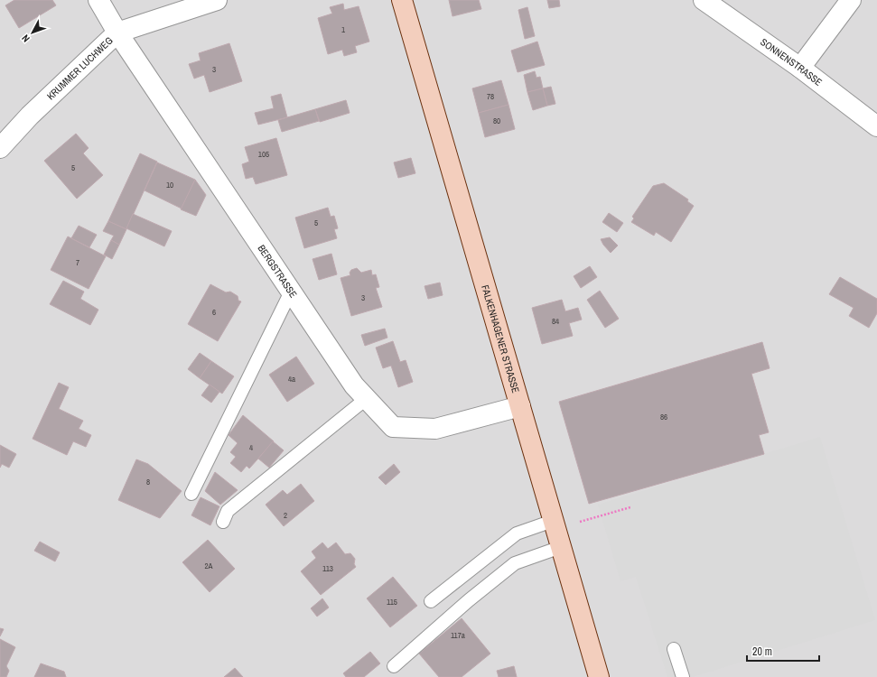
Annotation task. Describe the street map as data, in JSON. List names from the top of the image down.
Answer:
{
  "streets": {
    "main road": ["FALKENHAGENER STRASSE"],
    "street": ["SONNENSTRASSE", "KRUMMER LUCHWEG", "BERGSTRASSE"]
  },
  "crossings": [
    ["KRUMMER LUCHWEG", "BERGSTRASSE"],
    ["BERGSTRASSE", "FALKENHAGENER STRASSE"]
  ],
  "house_numbers": [
    "1",
    "3",
    "78",
    "80",
    "105",
    "5",
    "10",
    "5",
    "7",
    "3",
    "6",
    "84",
    "4a",
    "86",
    "4",
    "8",
    "2",
    "2A",
    "113",
    "115",
    "117a"
  ],
  "scale_bar": "20 m",
  "north": "bottom left"
}
